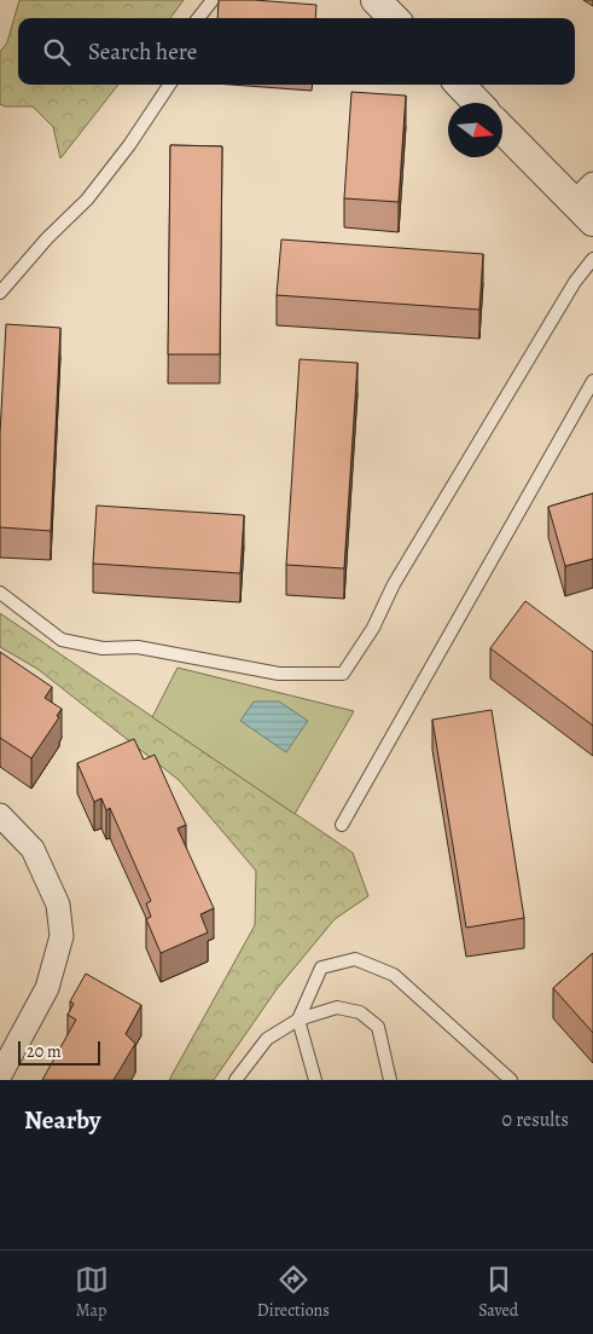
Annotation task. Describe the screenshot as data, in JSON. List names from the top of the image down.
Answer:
{
  "scale_bar": "20 m",
  "north": "right",
  "page": {
    "search": "Search here",
    "scale": "20 m",
    "heading": ["Nearby", "0 results"],
    "nav": ["Map", "Directions", "Saved"]
  }
}
